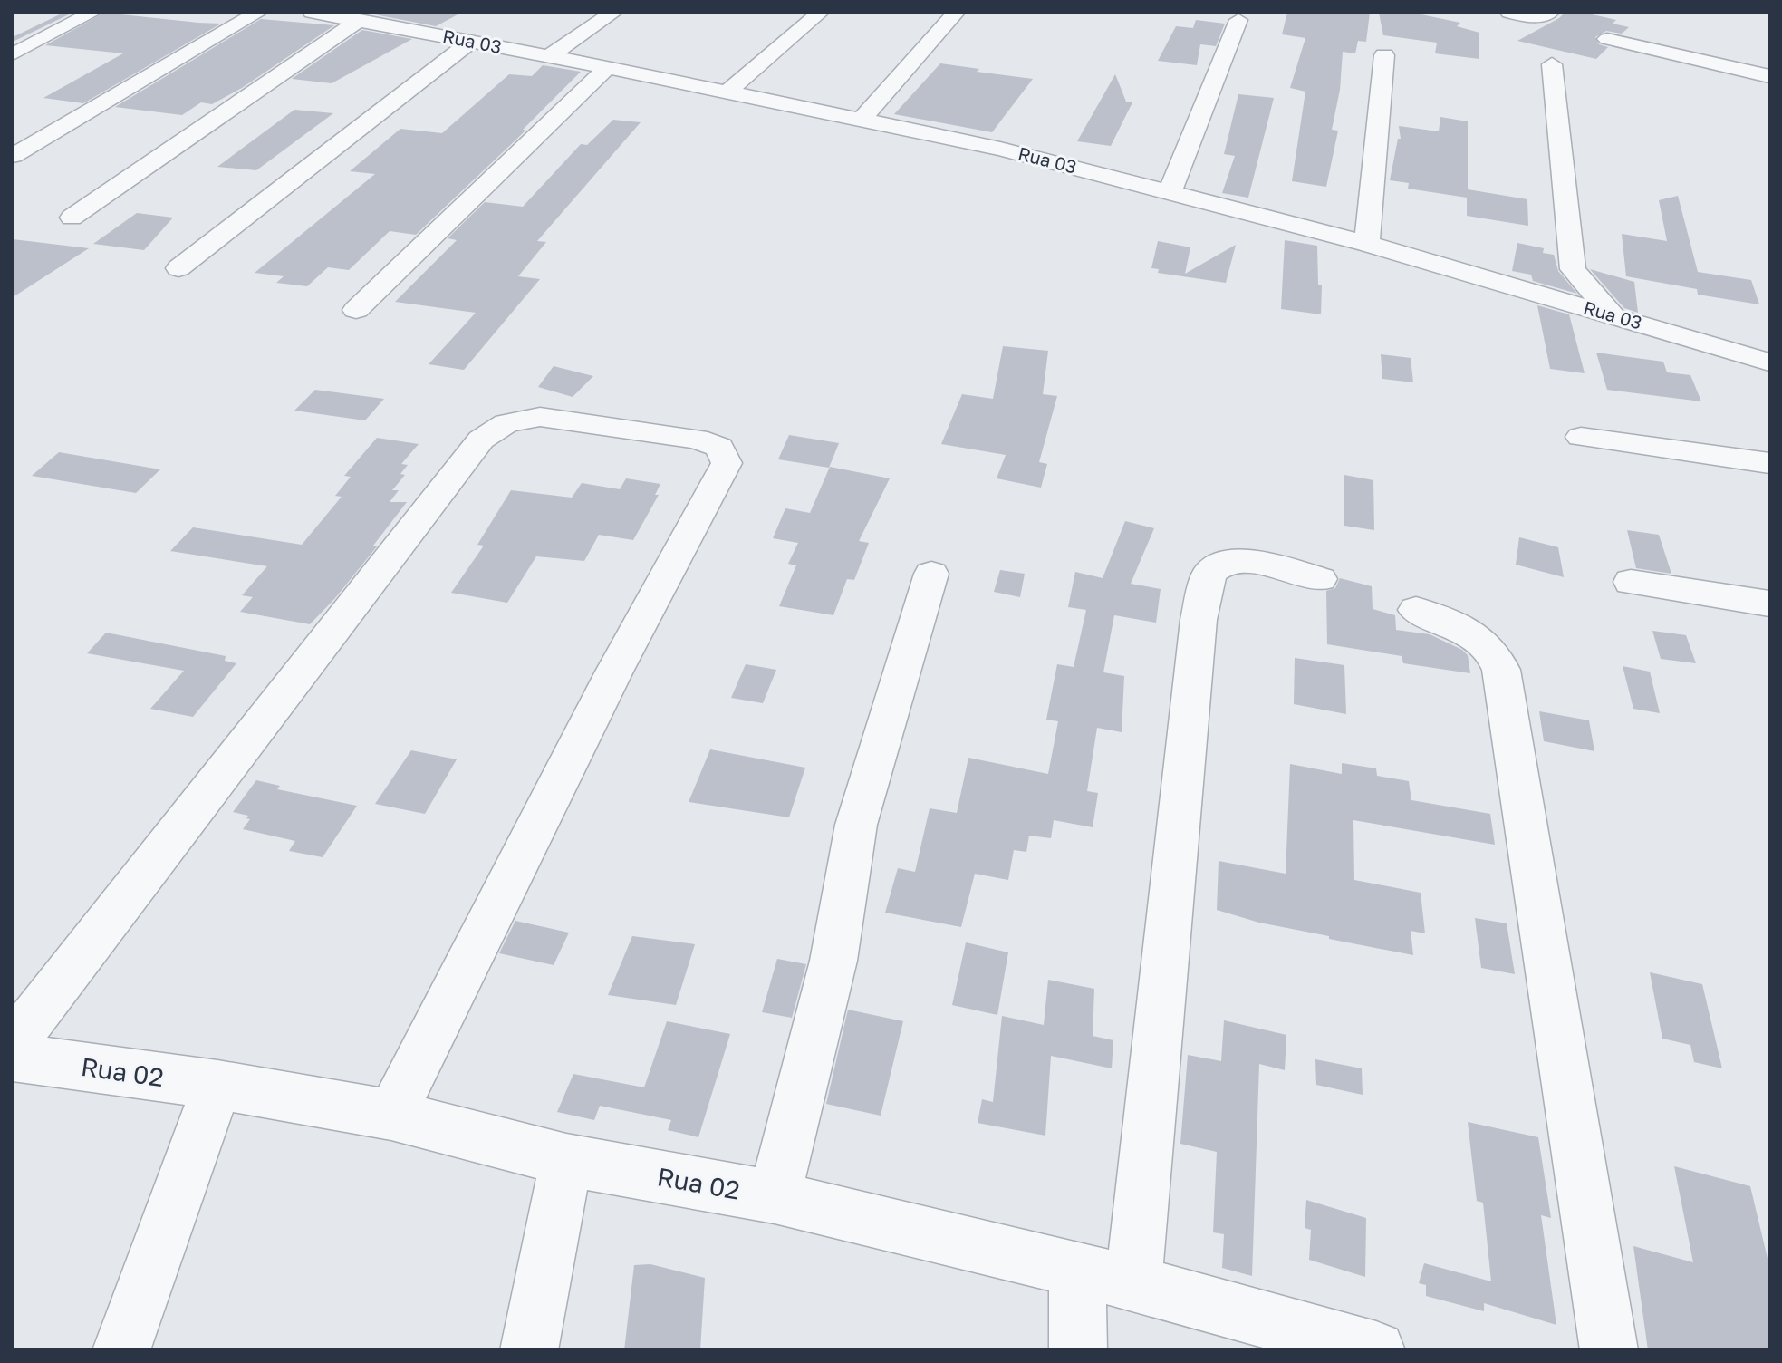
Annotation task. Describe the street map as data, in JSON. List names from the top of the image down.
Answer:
{
  "streets": {
    "street": ["Rua 03", "Rua 02"]
  }
}
